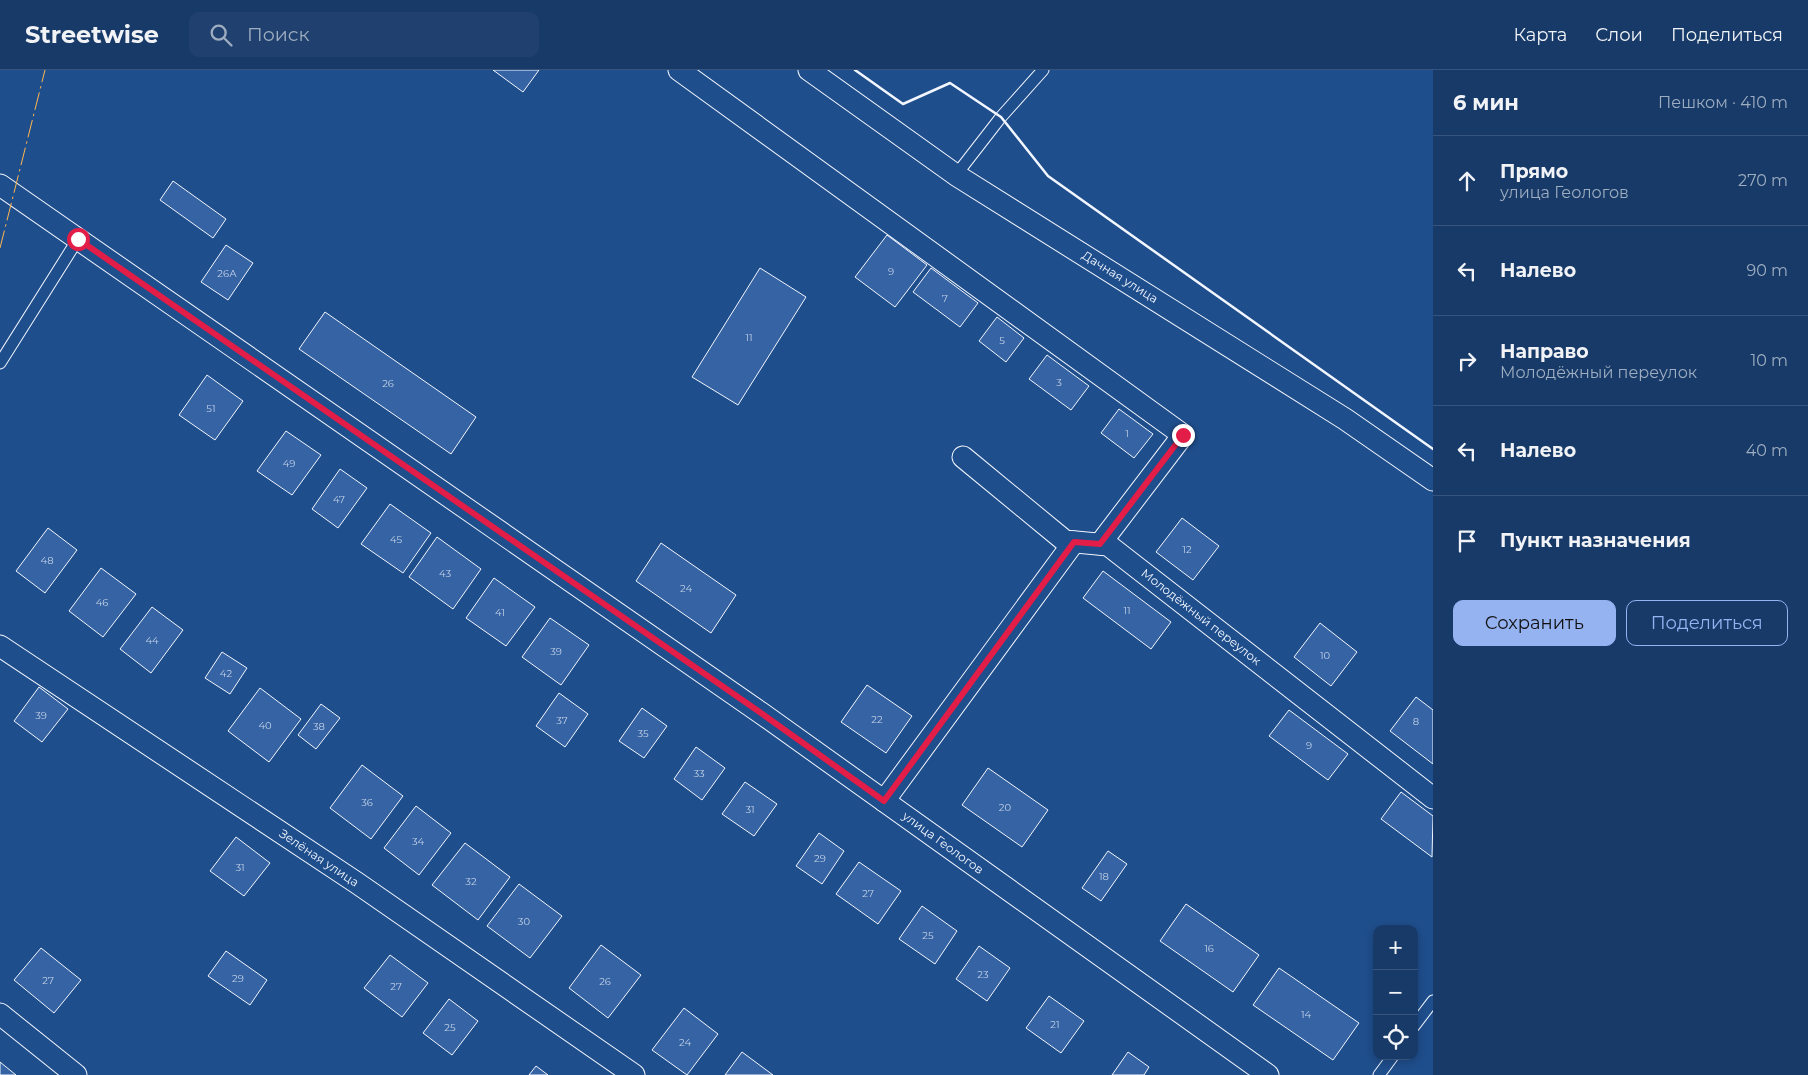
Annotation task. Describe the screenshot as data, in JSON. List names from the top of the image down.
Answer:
{
  "streets": {
    "street": [
      "Дачная улица",
      "Молодёжный переулок",
      "улица Геологов",
      "Зелёная улица"
    ]
  },
  "house_numbers": [
    "9",
    "26А",
    "7",
    "11",
    "5",
    "3",
    "26",
    "51",
    "1",
    "49",
    "47",
    "45",
    "12",
    "48",
    "43",
    "24",
    "46",
    "11",
    "41",
    "44",
    "39",
    "10",
    "42",
    "39",
    "22",
    "37",
    "8",
    "40",
    "38",
    "35",
    "9",
    "33",
    "36",
    "20",
    "31",
    "34",
    "29",
    "31",
    "18",
    "32",
    "27",
    "30",
    "25",
    "16",
    "23",
    "29",
    "27",
    "26",
    "27",
    "14",
    "21",
    "25",
    "24"
  ],
  "page": {
    "header": "Streetwise",
    "search": "Поиск",
    "nav": ["Карта", "Слои", "Поделиться"],
    "heading": ["6 мин", "Пешком · 410 m"],
    "list": [
      ["Прямо", "улица Геологов", "270 m"],
      ["Налево", "90 m"],
      ["Направо", "Молодёжный переулок", "10 m"],
      ["Налево", "40 m"],
      "Пункт назначения"
    ],
    "buttons": ["Сохранить", "Поделиться"],
    "map_buttons": ["+", "−"]
  }
}
